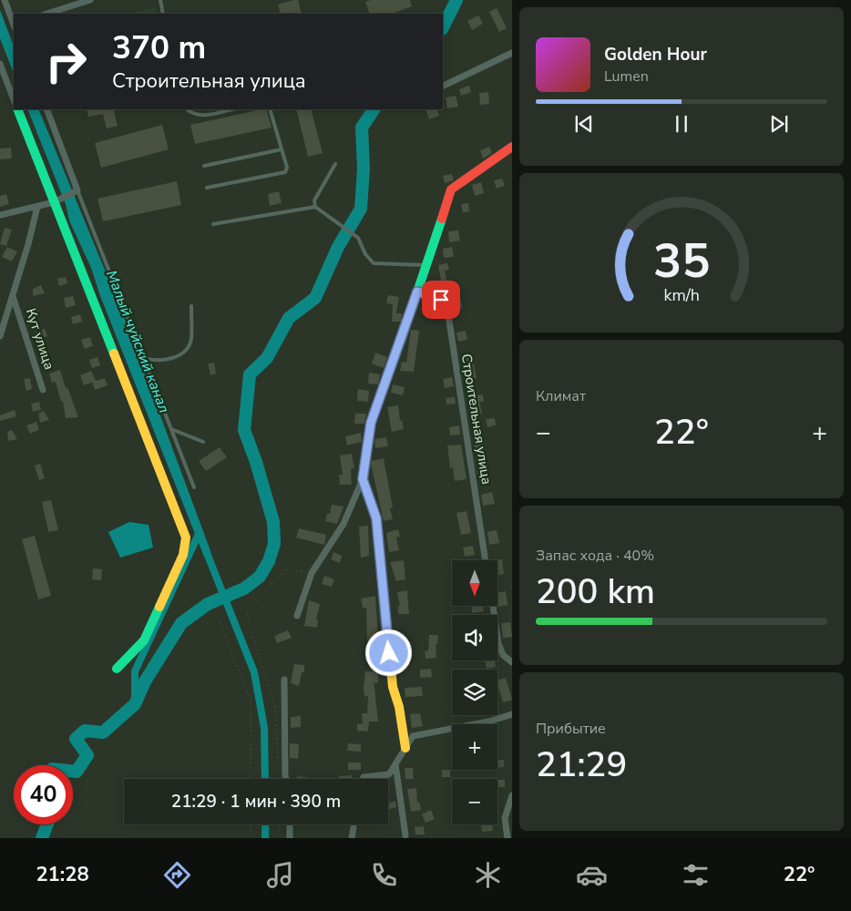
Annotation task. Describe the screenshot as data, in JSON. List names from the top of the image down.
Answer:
{
  "streets": {
    "street": ["Кут улица", "Строительная улица"]
  },
  "water": ["Малый чуйский канал"],
  "north": "bottom",
  "page": {
    "turn": ["370 m", "Строительная улица"],
    "song": ["Golden Hour", "Lumen"],
    "tile": [
      "Климат",
      ["Запас хода · 40%", "200 km"],
      ["Прибытие", "21:29"]
    ],
    "heat": ["−", "22°", "+"],
    "map_buttons": ["+", "−"],
    "limit": "40",
    "trip": "21:29 · 1 мин · 390 m",
    "tabs": ["21:28", "22°"],
    "gauge": ["35", "km/h"]
  }
}
